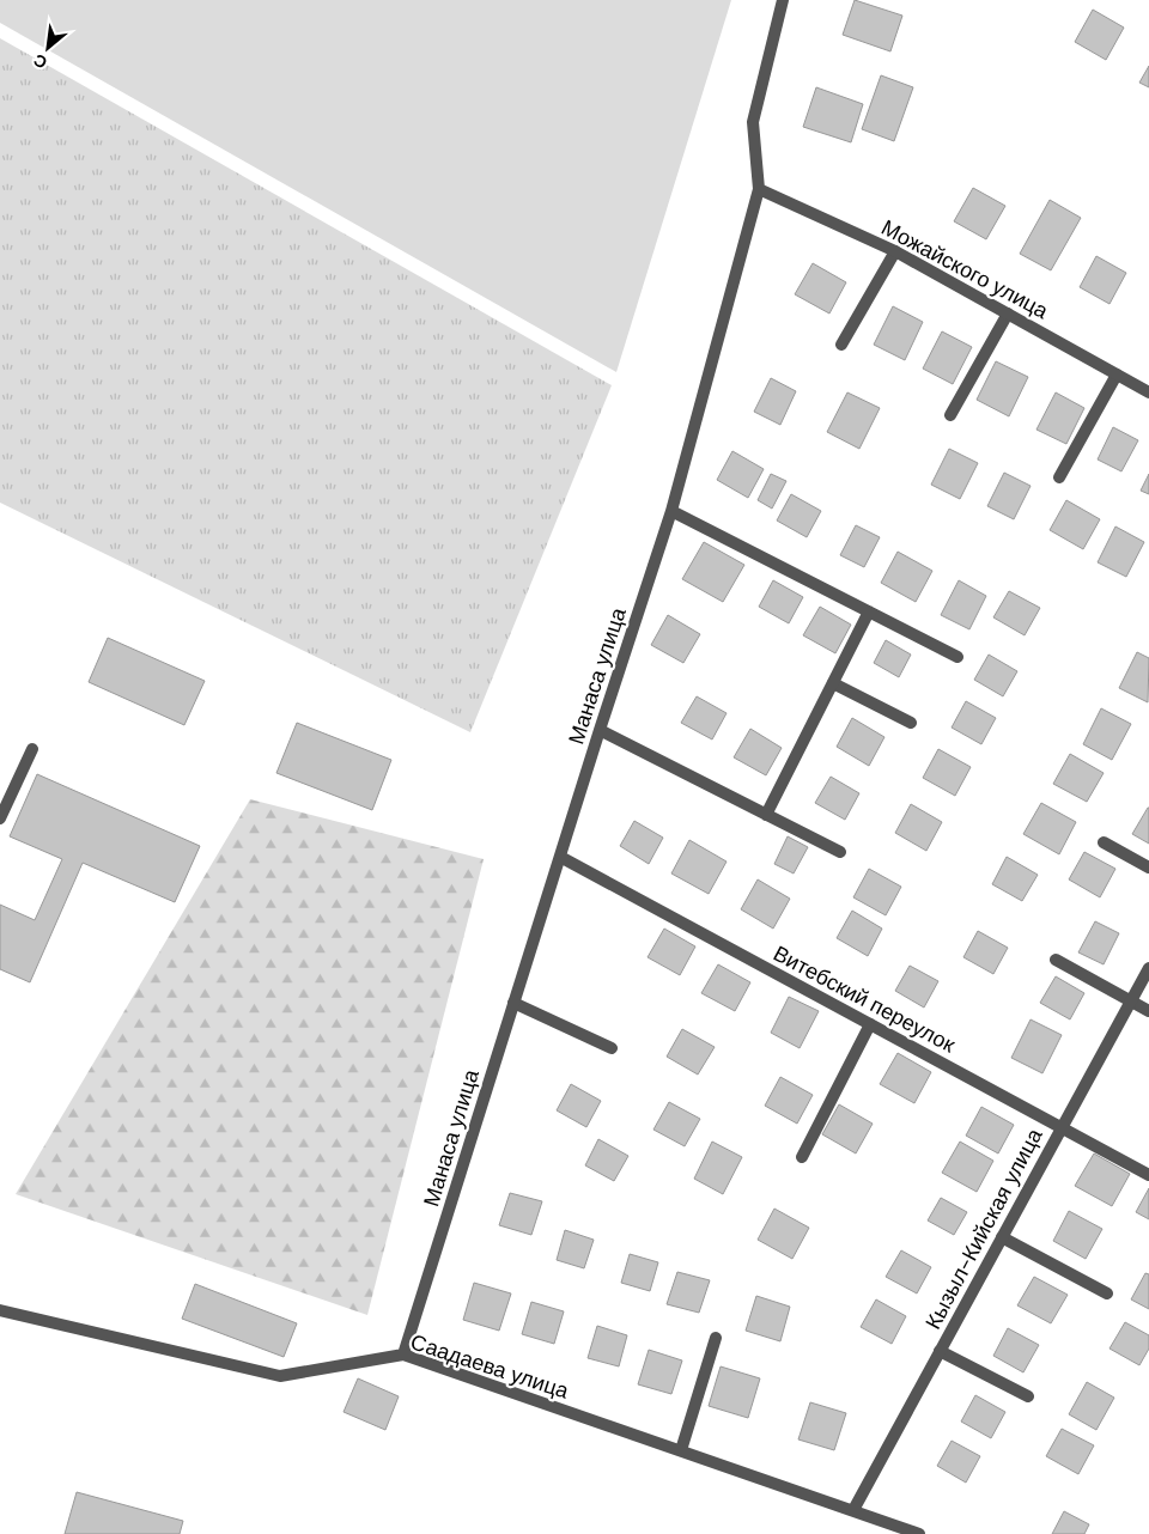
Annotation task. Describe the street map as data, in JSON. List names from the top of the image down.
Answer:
{
  "streets": {
    "street": [
      "Можайского улица",
      "Манаса улица",
      "Витебский переулок",
      "Кызыл-Кийская улица",
      "Саадаева улица"
    ]
  },
  "crossings": [
    ["Можайского улица", "Манаса улица"],
    ["Манаса улица", "Витебский переулок"],
    ["Манаса улица", "Саадаева улица"],
    ["Витебский переулок", "Кызыл-Кийская улица"],
    ["Кызыл-Кийская улица", "Саадаева улица"]
  ],
  "north": "bottom left"
}
